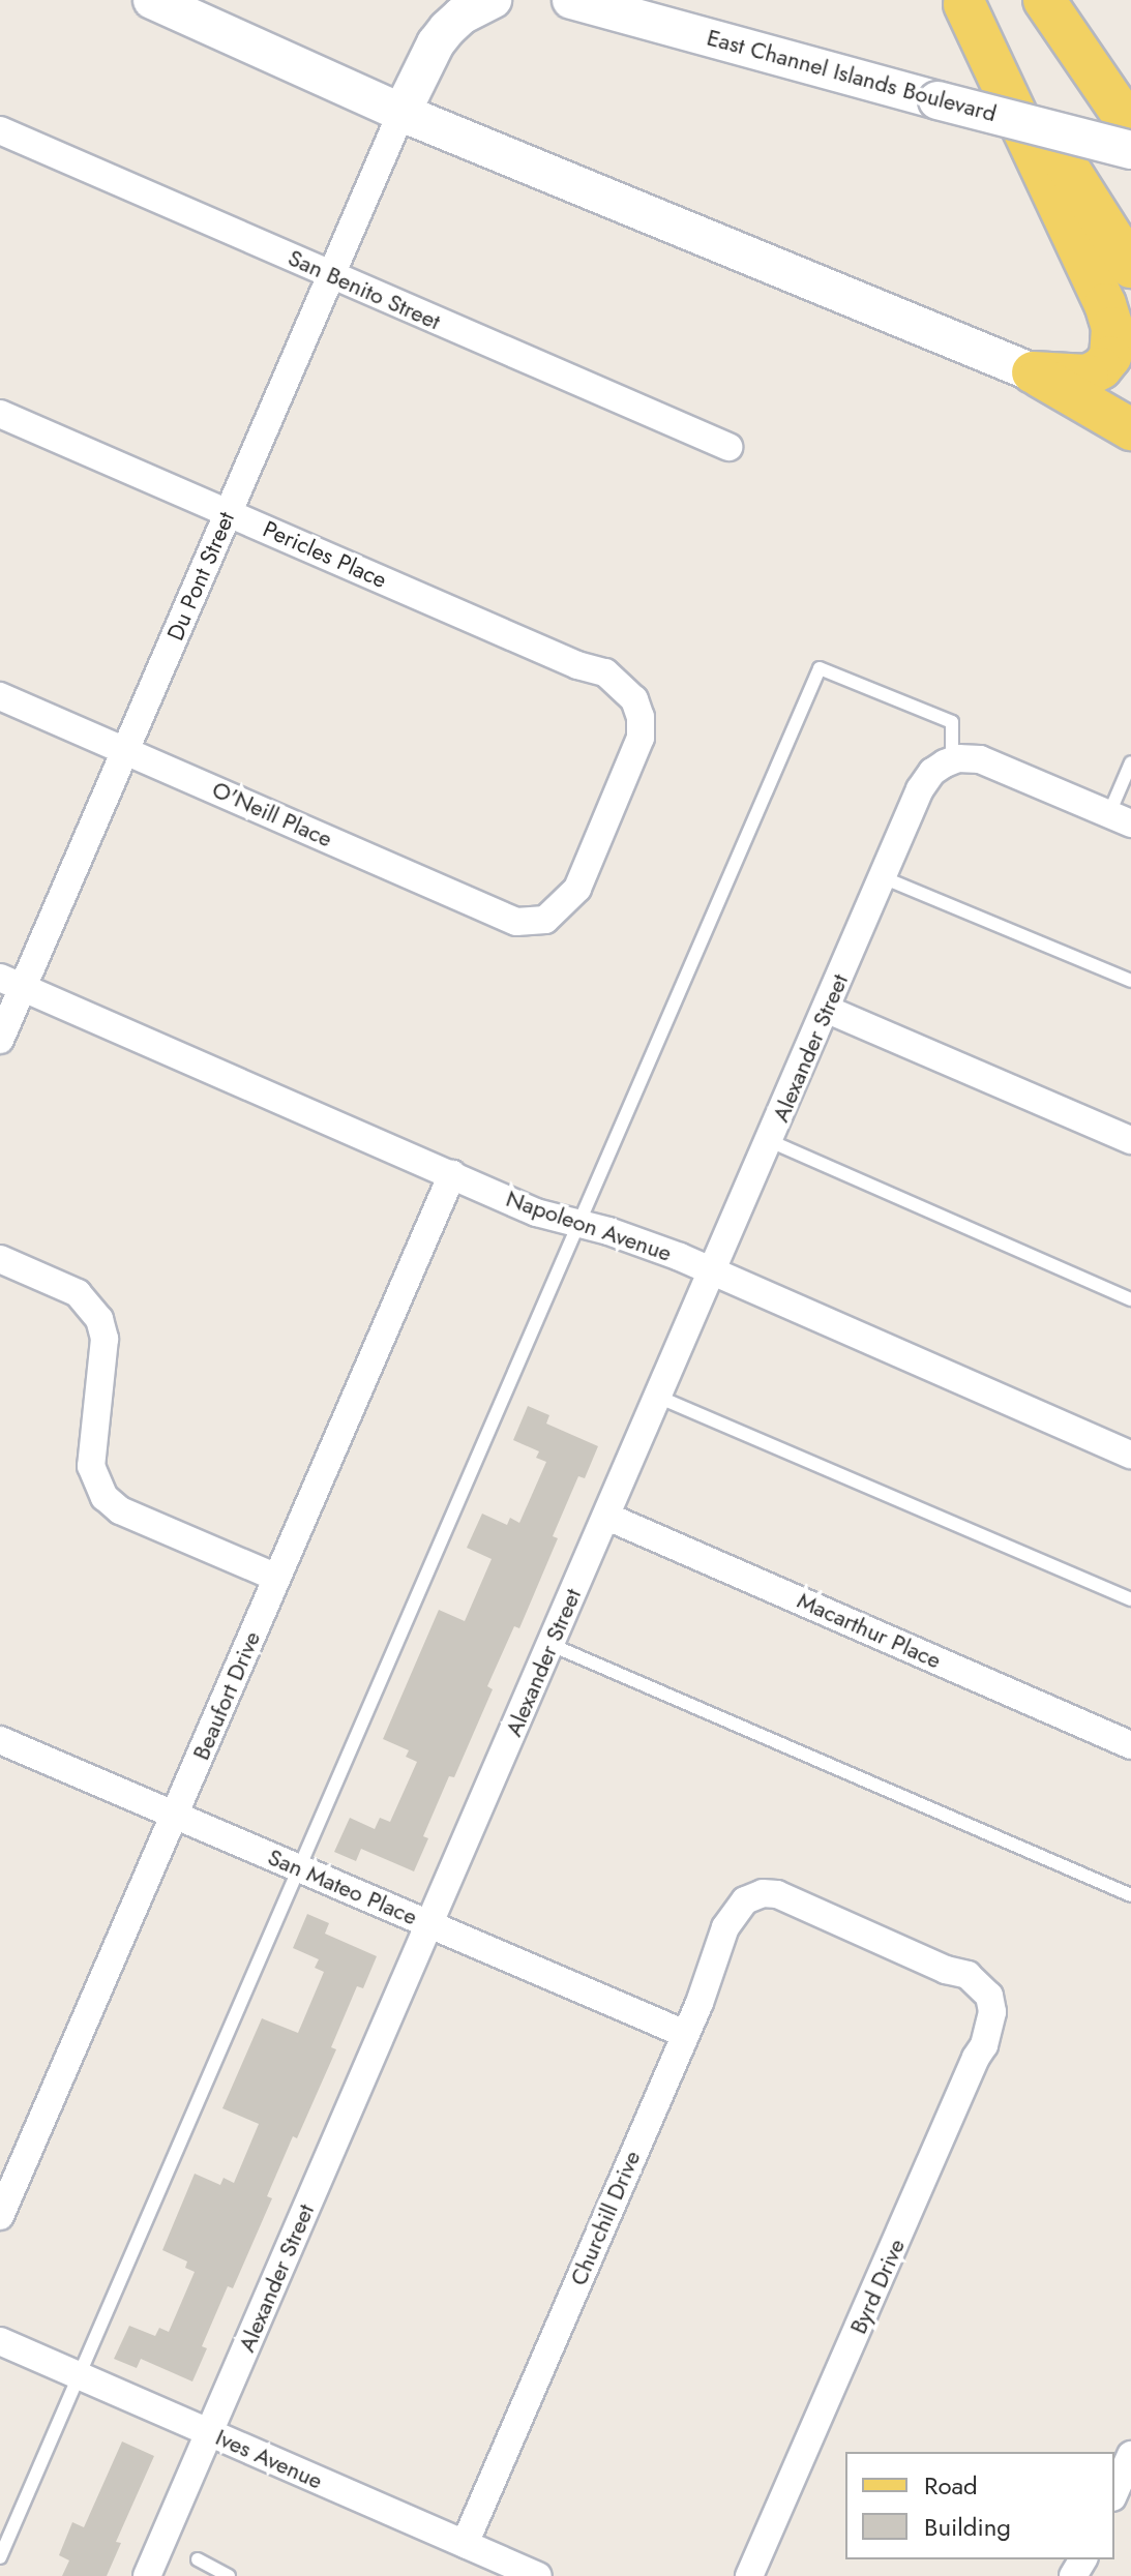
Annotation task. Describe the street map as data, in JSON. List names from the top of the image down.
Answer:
{
  "streets": {
    "main road": ["East Channel Islands Boulevard"],
    "street": [
      "San Benito Street",
      "Pericles Place",
      "Du Pont Street",
      "O'Neill Place",
      "Alexander Street",
      "Napoleon Avenue",
      "Macarthur Place",
      "Beaufort Drive",
      "San Mateo Place",
      "Churchill Drive",
      "Byrd Drive",
      "Ives Avenue"
    ]
  },
  "crossings": [
    ["San Benito Street", "Du Pont Street"],
    ["Pericles Place", "Du Pont Street"],
    ["Pericles Place", "O'Neill Place"],
    ["Du Pont Street", "O'Neill Place"],
    ["Du Pont Street", "Napoleon Avenue"],
    ["Alexander Street", "Napoleon Avenue"],
    ["Alexander Street", "Macarthur Place"],
    ["Alexander Street", "San Mateo Place"],
    ["Alexander Street", "Ives Avenue"],
    ["Napoleon Avenue", "Beaufort Drive"],
    ["Beaufort Drive", "San Mateo Place"],
    ["San Mateo Place", "Churchill Drive"],
    ["Churchill Drive", "Byrd Drive"],
    ["Churchill Drive", "Ives Avenue"]
  ],
  "legend": ["Road", "Building"]
}
